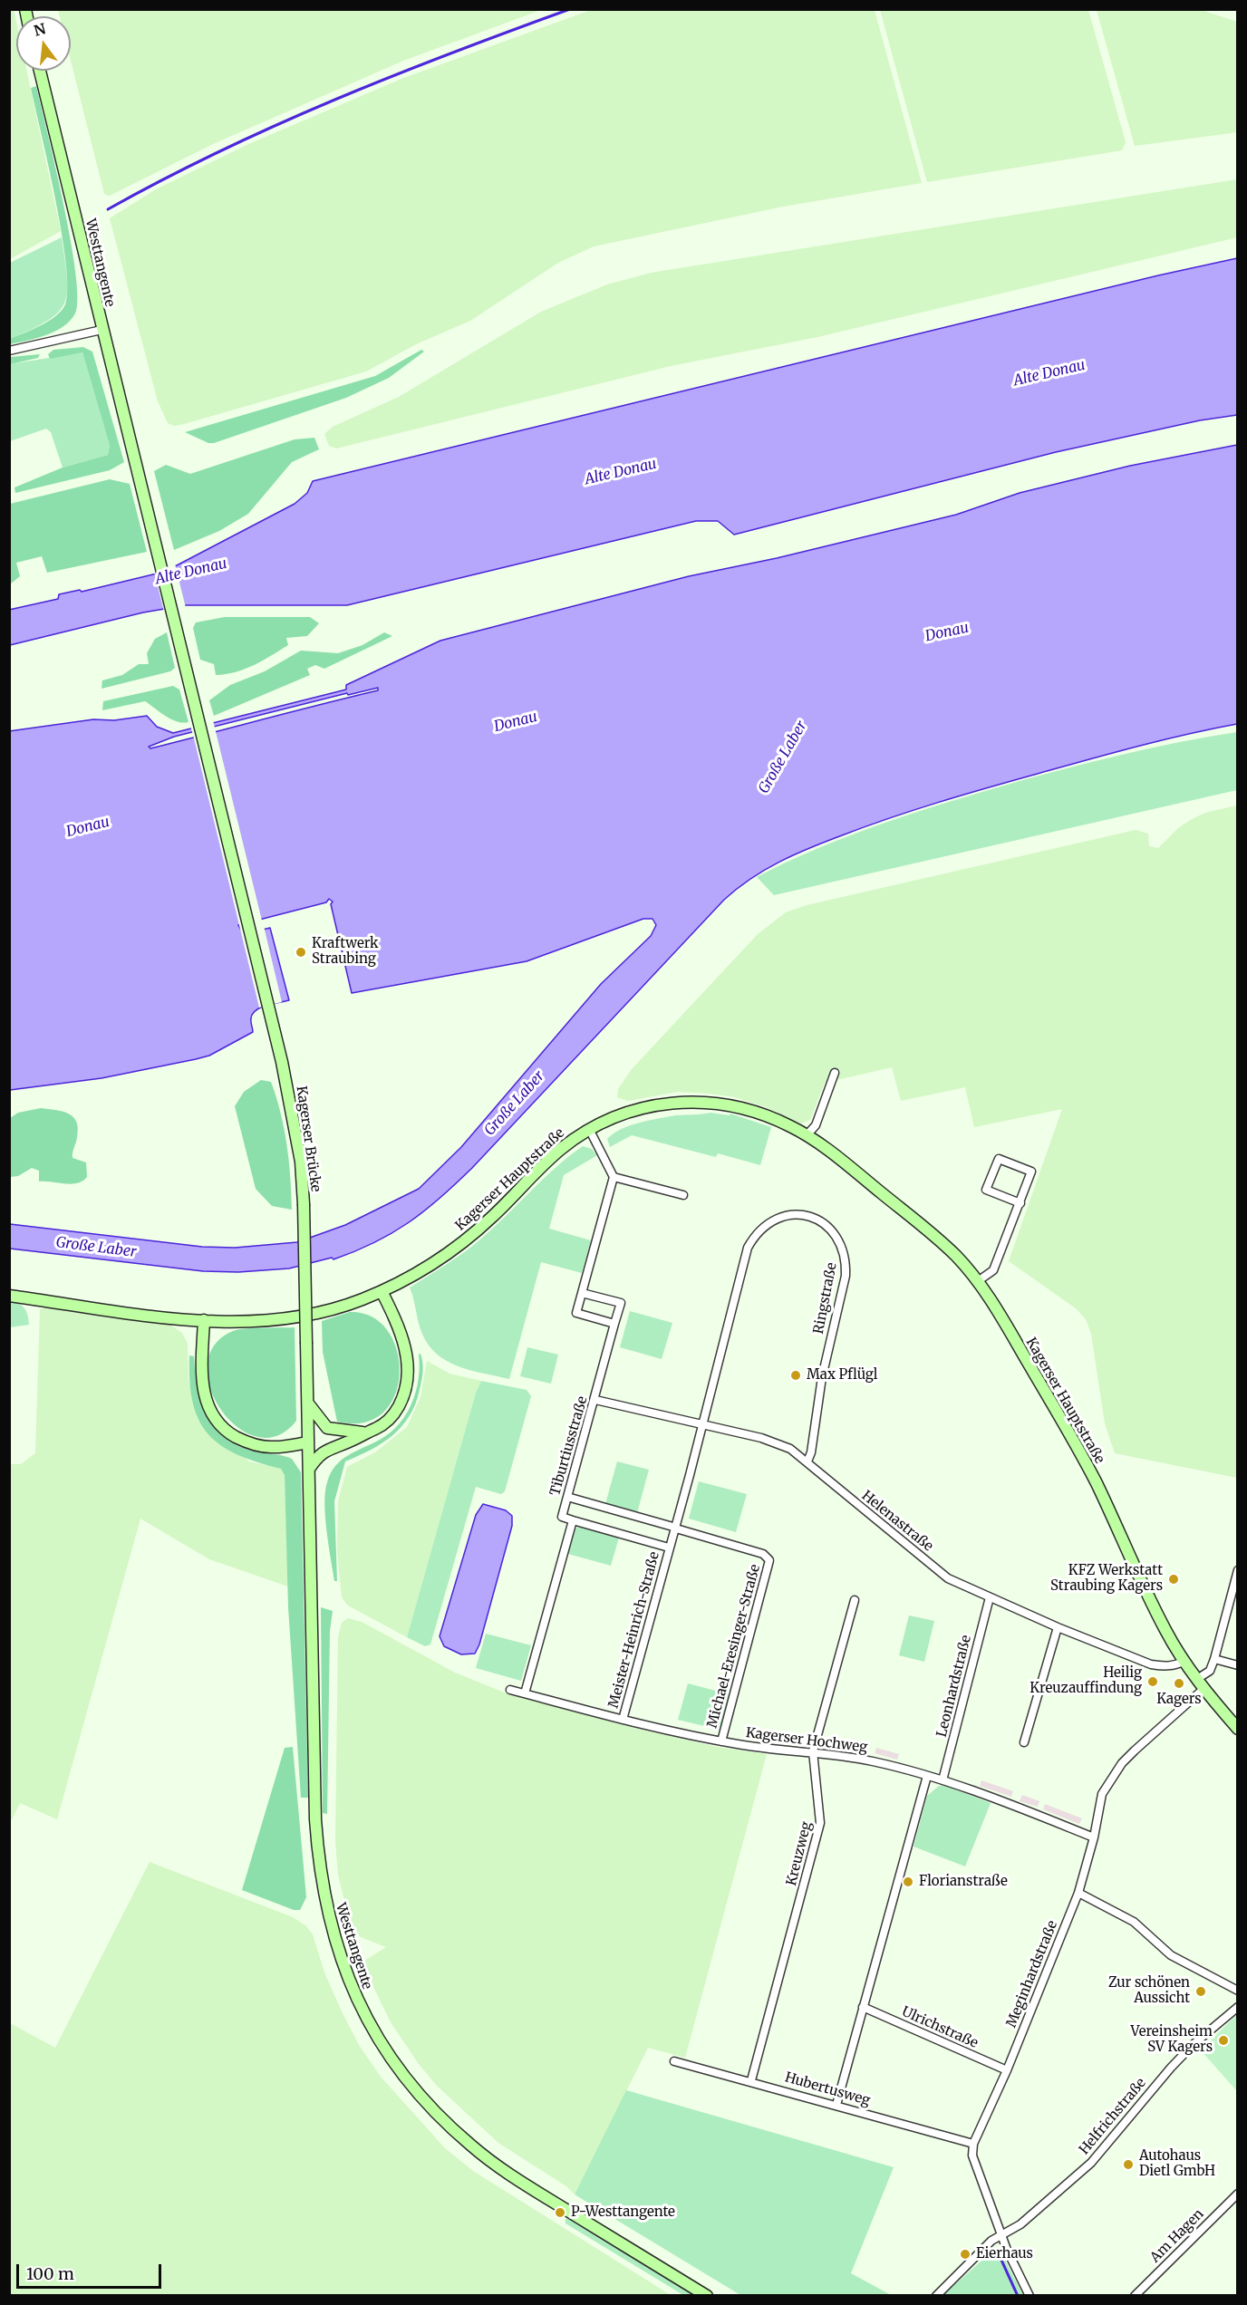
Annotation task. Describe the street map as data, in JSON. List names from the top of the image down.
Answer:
{
  "streets": {
    "main road": ["Westtangente", "Kagerser Brücke", "Kagerser Hauptstraße"],
    "street": [
      "Ringstraße",
      "Tiburtiusstraße",
      "Helenastraße",
      "Meister-Heinrich-Straße",
      "Michael-Eresinger-Straße",
      "Leonhardstraße",
      "Kagerser Hochweg",
      "Kreuzweg",
      "Meginhardstraße",
      "Ulrichstraße",
      "Hubertusweg",
      "Helfrichstraße",
      "Am Hagen"
    ]
  },
  "crossings": [
    ["Westtangente", "Kagerser Brücke"],
    ["Kagerser Hauptstraße", "Helenastraße"],
    ["Kagerser Hauptstraße", "Meginhardstraße"],
    ["Ringstraße", "Helenastraße"],
    ["Ringstraße", "Meister-Heinrich-Straße"],
    ["Tiburtiusstraße", "Helenastraße"],
    ["Tiburtiusstraße", "Meister-Heinrich-Straße"],
    ["Helenastraße", "Meister-Heinrich-Straße"],
    ["Helenastraße", "Leonhardstraße"],
    ["Meister-Heinrich-Straße", "Michael-Eresinger-Straße"],
    ["Meister-Heinrich-Straße", "Kagerser Hochweg"],
    ["Michael-Eresinger-Straße", "Kagerser Hochweg"],
    ["Leonhardstraße", "Kagerser Hochweg"],
    ["Kagerser Hochweg", "Kreuzweg"],
    ["Kagerser Hochweg", "Meginhardstraße"],
    ["Kreuzweg", "Hubertusweg"],
    ["Meginhardstraße", "Ulrichstraße"],
    ["Meginhardstraße", "Hubertusweg"]
  ],
  "water": ["Alte Donau", "Donau", "Große Laber"],
  "places": [
    "Kraftwerk Straubing",
    "Max Pflügl",
    "KFZ Werkstatt Straubing Kagers",
    "Heilig Kreuzauffindung",
    "Kagers",
    "Florianstraße",
    "Zur schönen Aussicht",
    "Vereinsheim SV Kagers",
    "Autohaus Dietl GmbH",
    "P-Westtangente",
    "Eierhaus"
  ],
  "scale_bar": "100 m",
  "north": "top"
}
